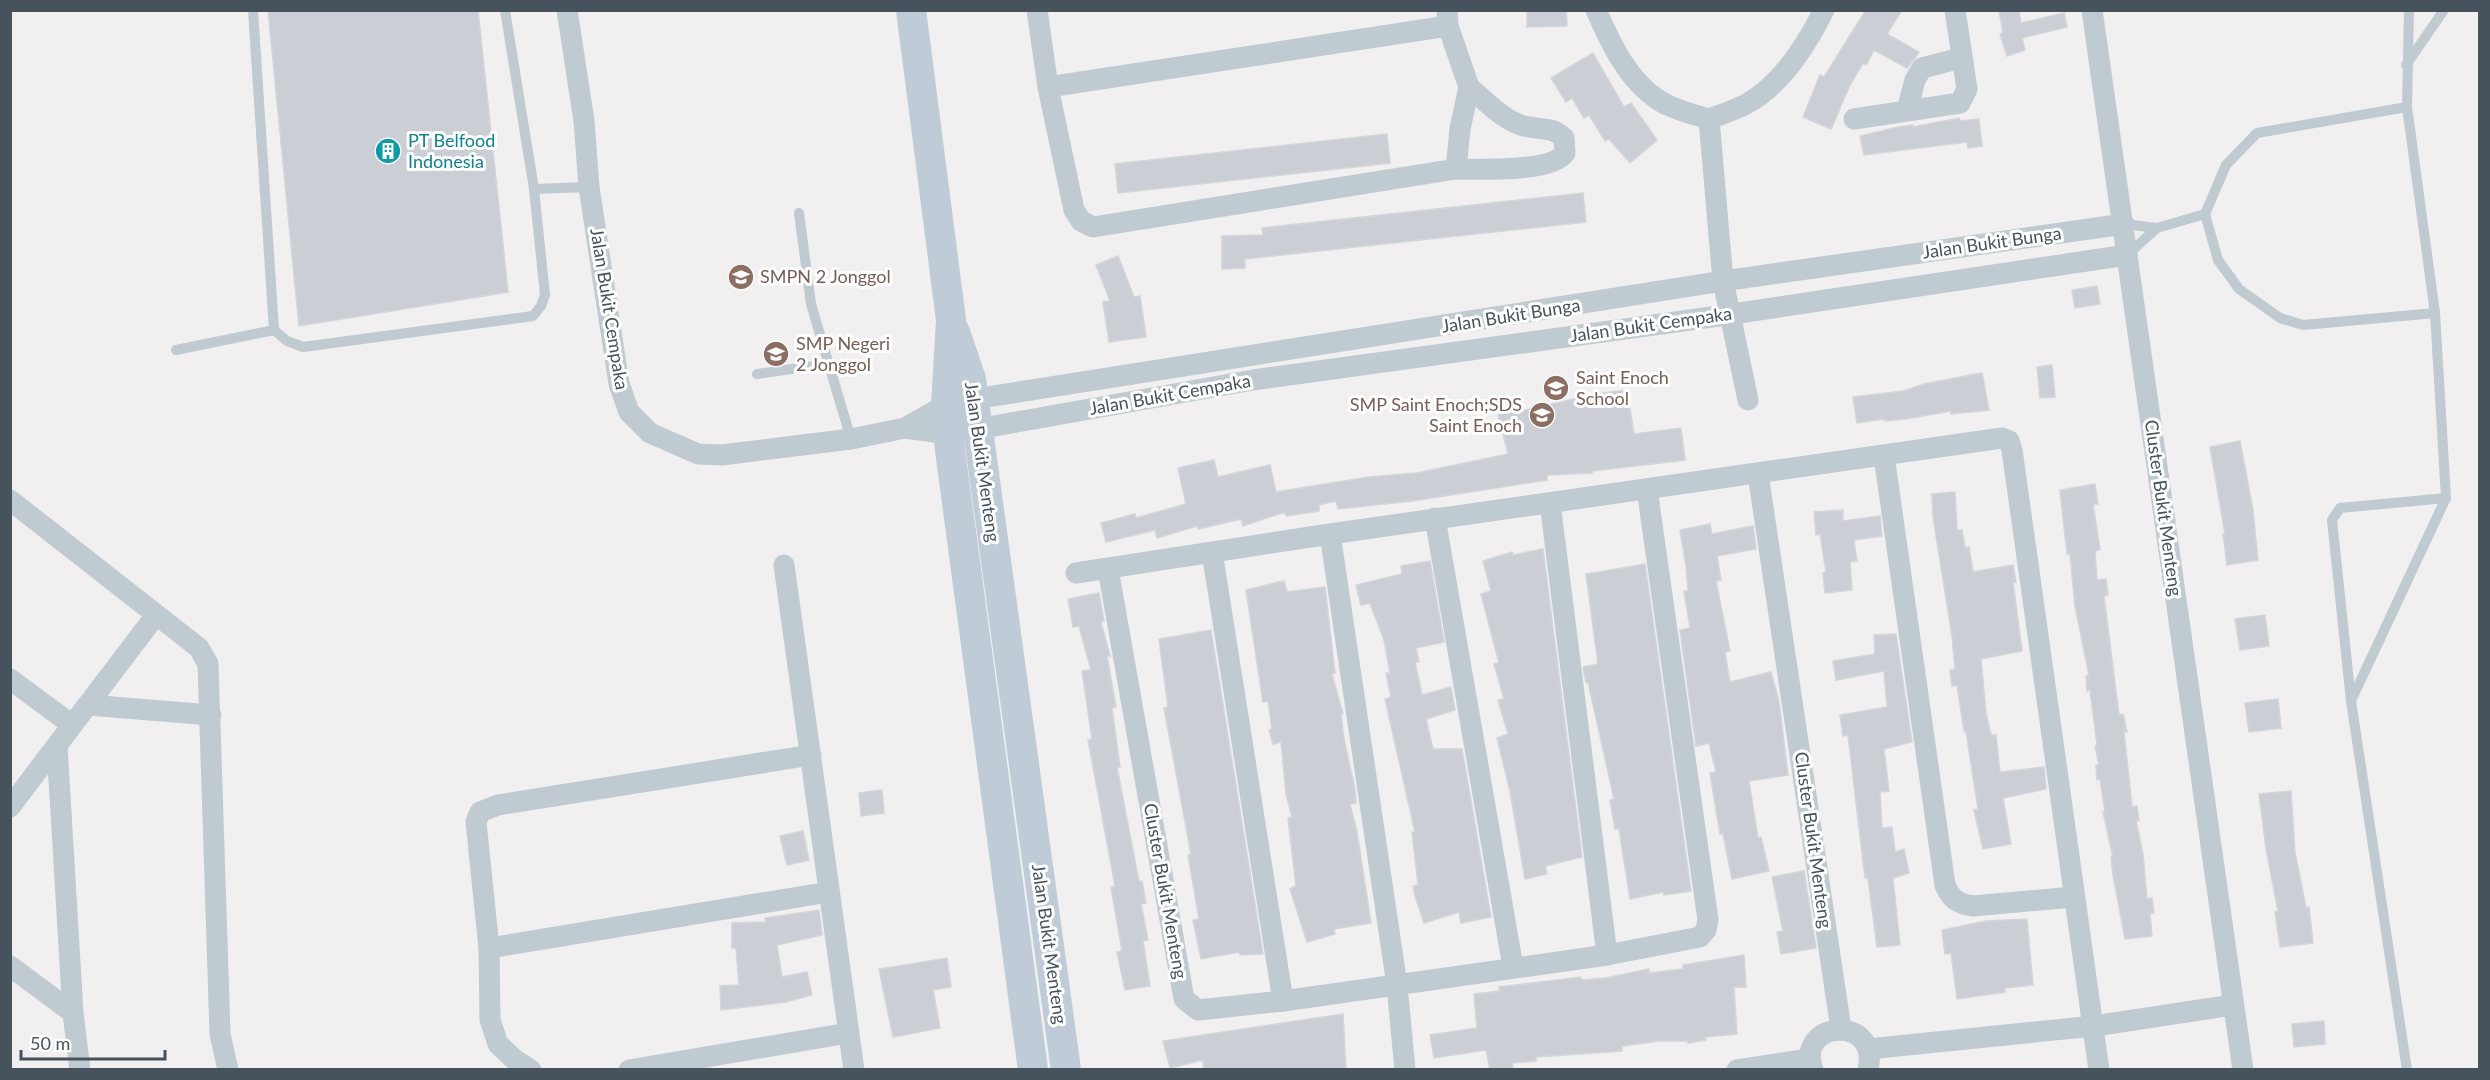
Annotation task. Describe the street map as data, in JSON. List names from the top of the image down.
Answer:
{
  "streets": {
    "street": [
      "Jalan Bukit Bunga",
      "Jalan Bukit Cempaka",
      "Jalan Bukit Menteng",
      "Cluster Bukit Menteng"
    ]
  },
  "crossings": [
    ["Jalan Bukit Bunga", "Jalan Bukit Cempaka"],
    ["Jalan Bukit Bunga", "Jalan Bukit Menteng"],
    ["Jalan Bukit Bunga", "Cluster Bukit Menteng"],
    ["Jalan Bukit Cempaka", "Jalan Bukit Menteng"],
    ["Jalan Bukit Cempaka", "Cluster Bukit Menteng"]
  ],
  "places": {
    "building": ["PT Belfood Indonesia"],
    "school or university": [
      "SMPN 2 Jonggol",
      "SMP Negeri 2 Jonggol",
      "Saint Enoch School",
      "SMP Saint Enoch;SDS Saint Enoch"
    ]
  },
  "scale_bar": "50 m"
}
